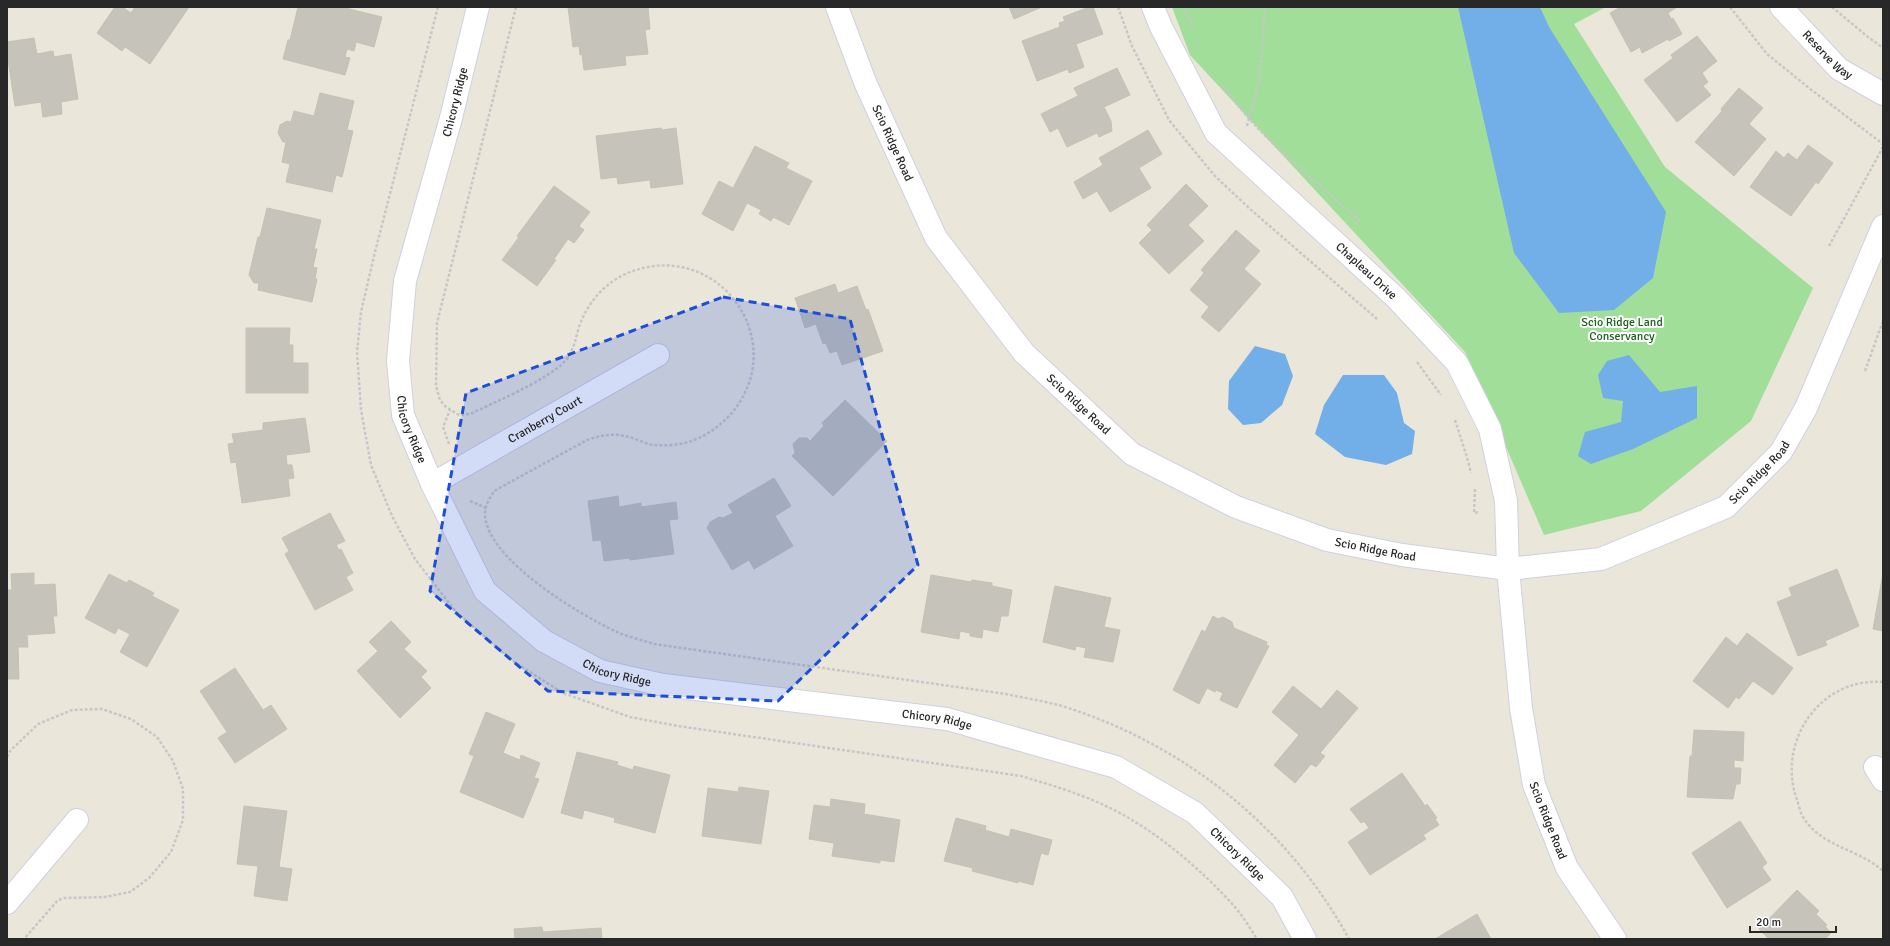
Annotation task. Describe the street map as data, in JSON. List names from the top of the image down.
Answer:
{
  "streets": {
    "street": [
      "Reserve Way",
      "Chicory Ridge",
      "Scio Ridge Road",
      "Chapleau Drive",
      "Cranberry Court"
    ]
  },
  "crossings": [
    ["Chicory Ridge", "Cranberry Court"],
    ["Scio Ridge Road", "Chapleau Drive"]
  ],
  "parks": ["Scio Ridge Land Conservancy"],
  "scale_bar": "20 m"
}
